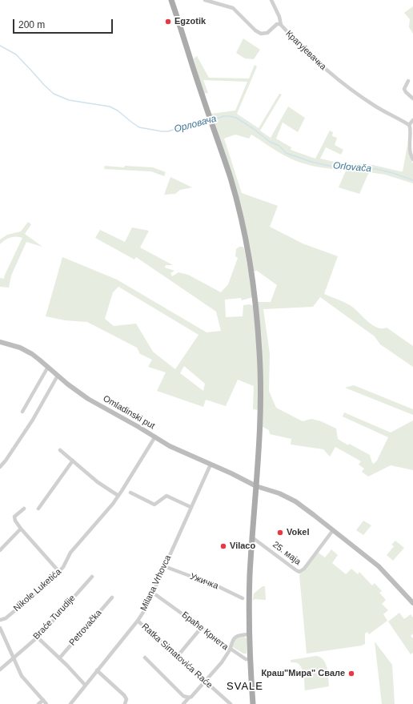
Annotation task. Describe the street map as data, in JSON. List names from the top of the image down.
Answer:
{
  "streets": {
    "street": [
      "Крагујевачка",
      "Omladinski put",
      "25. маја",
      "Ужичка",
      "Milana Vrhovca",
      "Nikole Luketića",
      "Braće Turudije",
      "Petrovačka",
      "Браће Крнета",
      "Ratka Simatovića Raće"
    ]
  },
  "crossings": [
    ["Omladinski put", "Milana Vrhovca"],
    ["Omladinski put", "Nikole Luketića"],
    ["Ужичка", "Milana Vrhovca"],
    ["Milana Vrhovca", "Браће Крнета"],
    ["Milana Vrhovca", "Ratka Simatovića Raće"],
    ["Браће Крнета", "Ratka Simatovića Raće"]
  ],
  "districts": ["SVALE"],
  "water": ["Орловача", "Orlovača"],
  "places": [
    "Egzotik",
    "Vokel",
    "Vilaco",
    "Краш\"Мира\" Свале"
  ],
  "scale_bar": "200 m"
}
